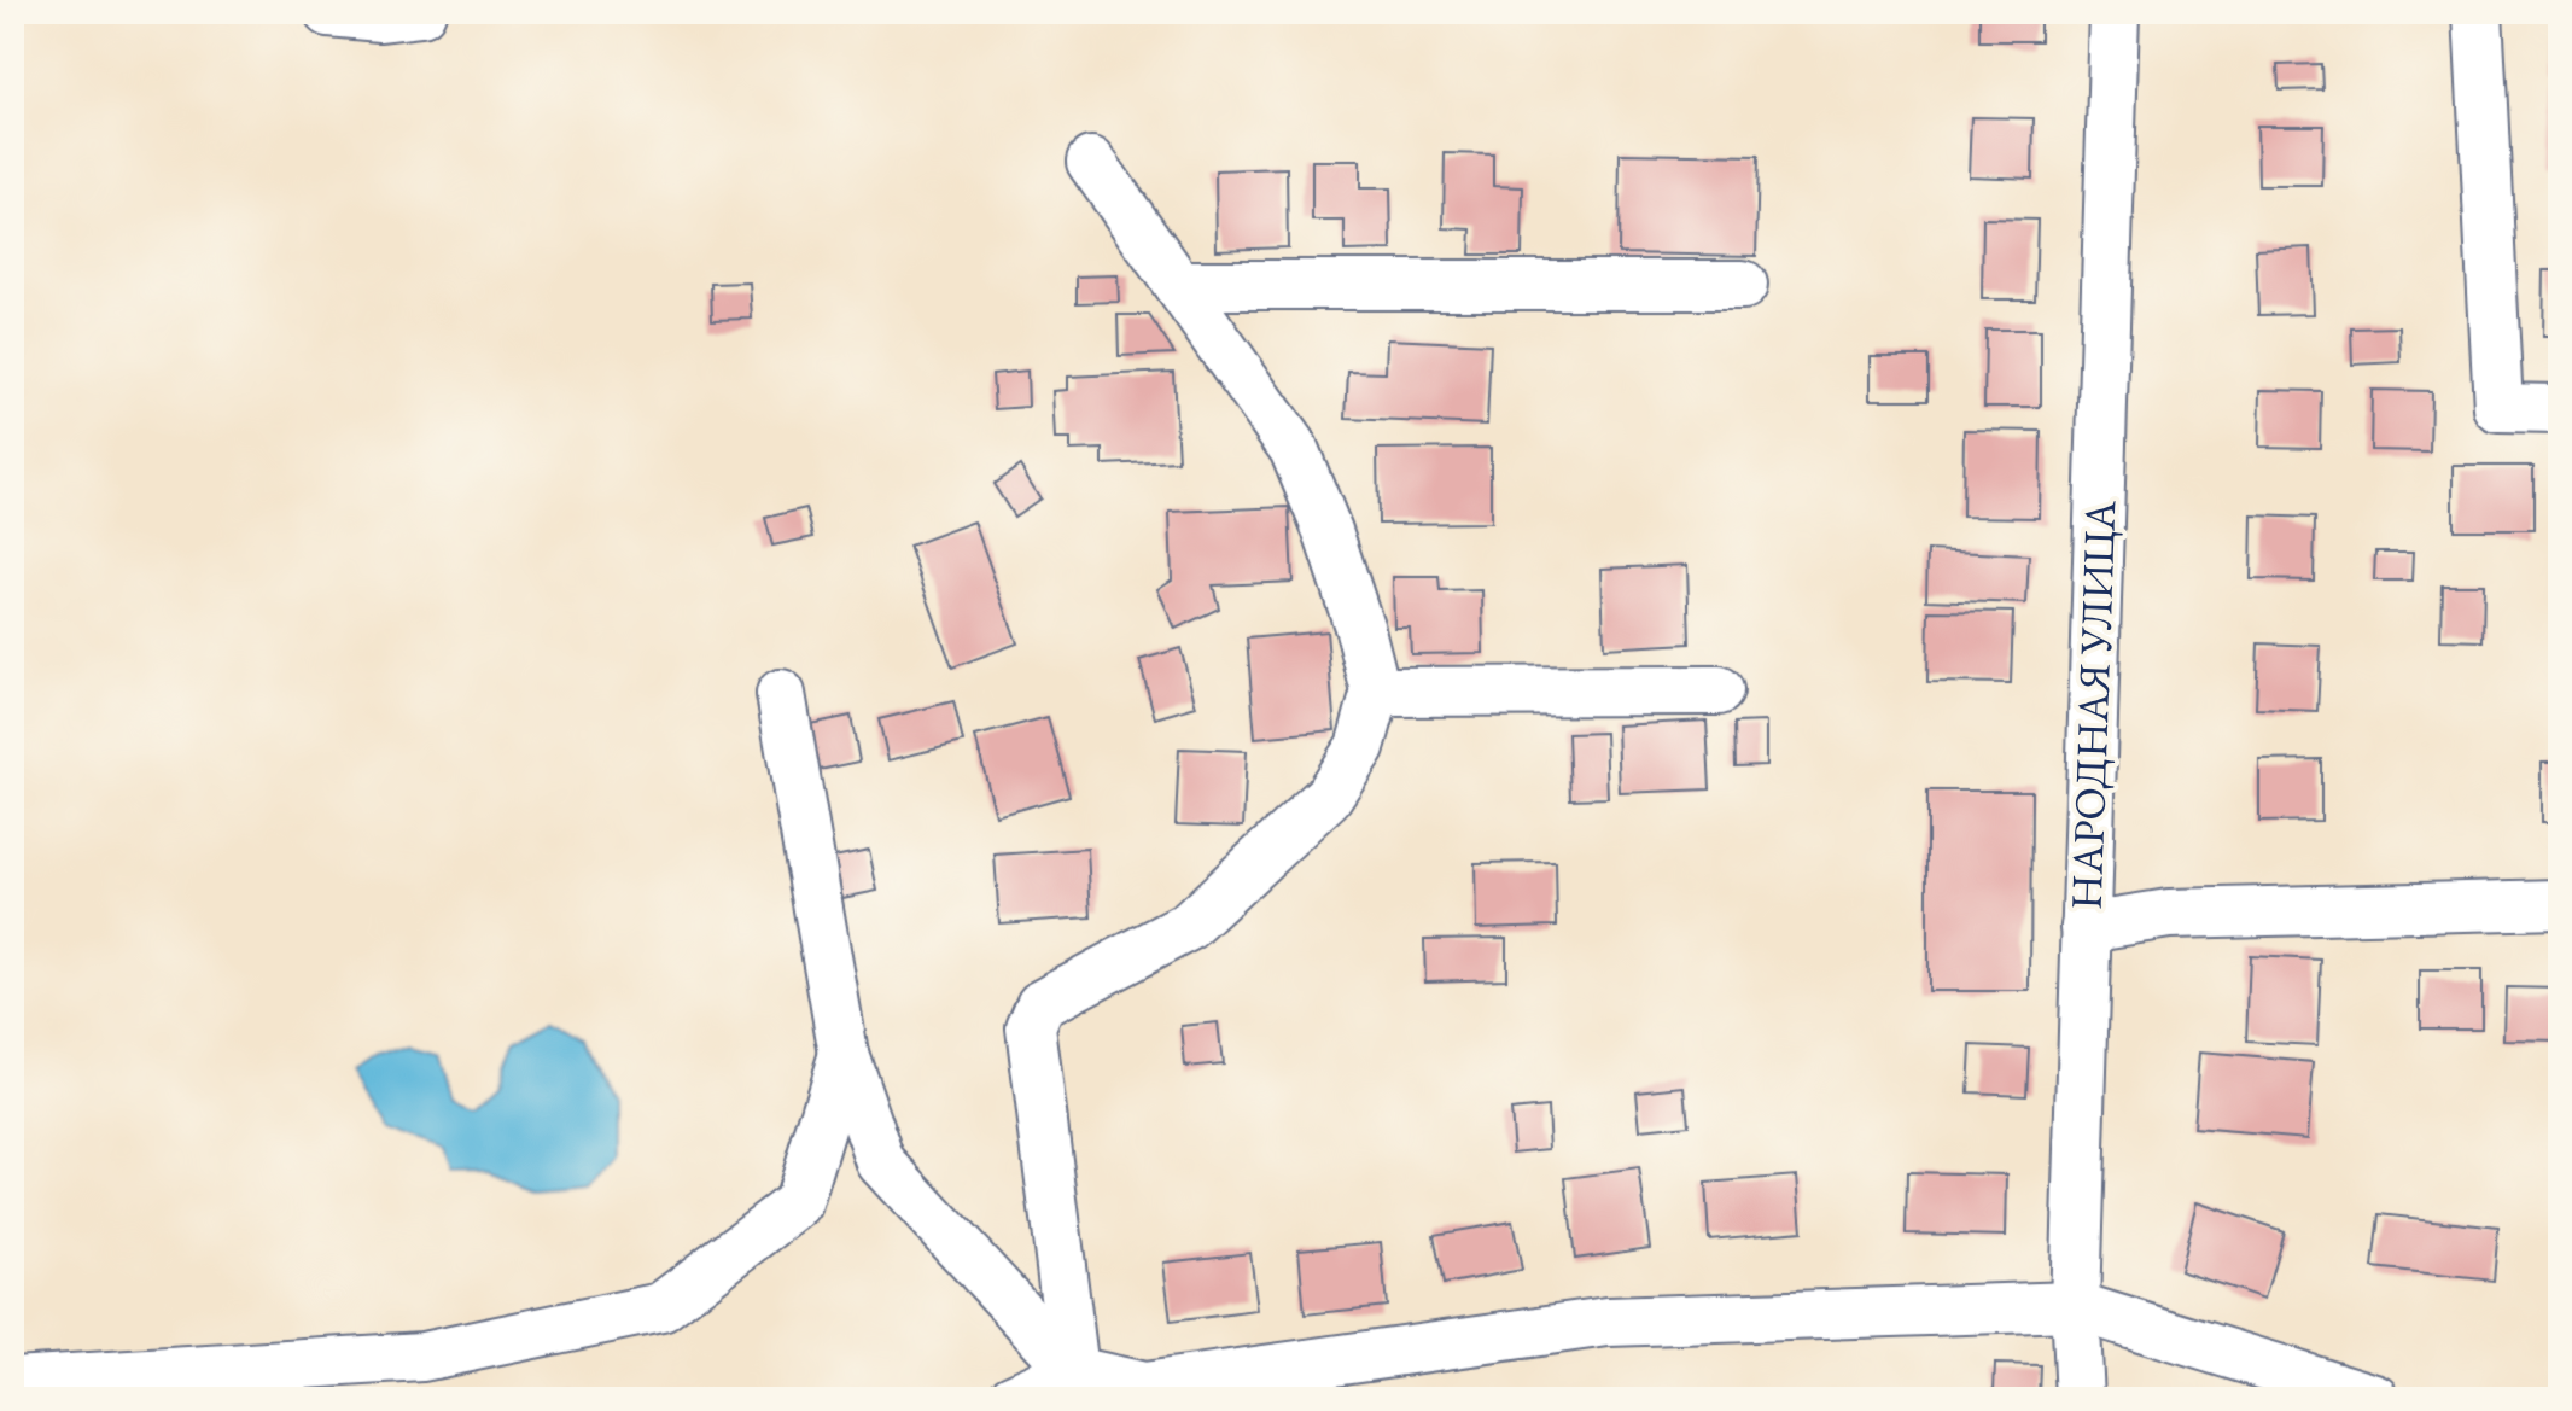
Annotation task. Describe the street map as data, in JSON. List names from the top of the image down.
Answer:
{
  "streets": {
    "street": ["НАРОДНАЯ УЛИЦА"]
  }
}
